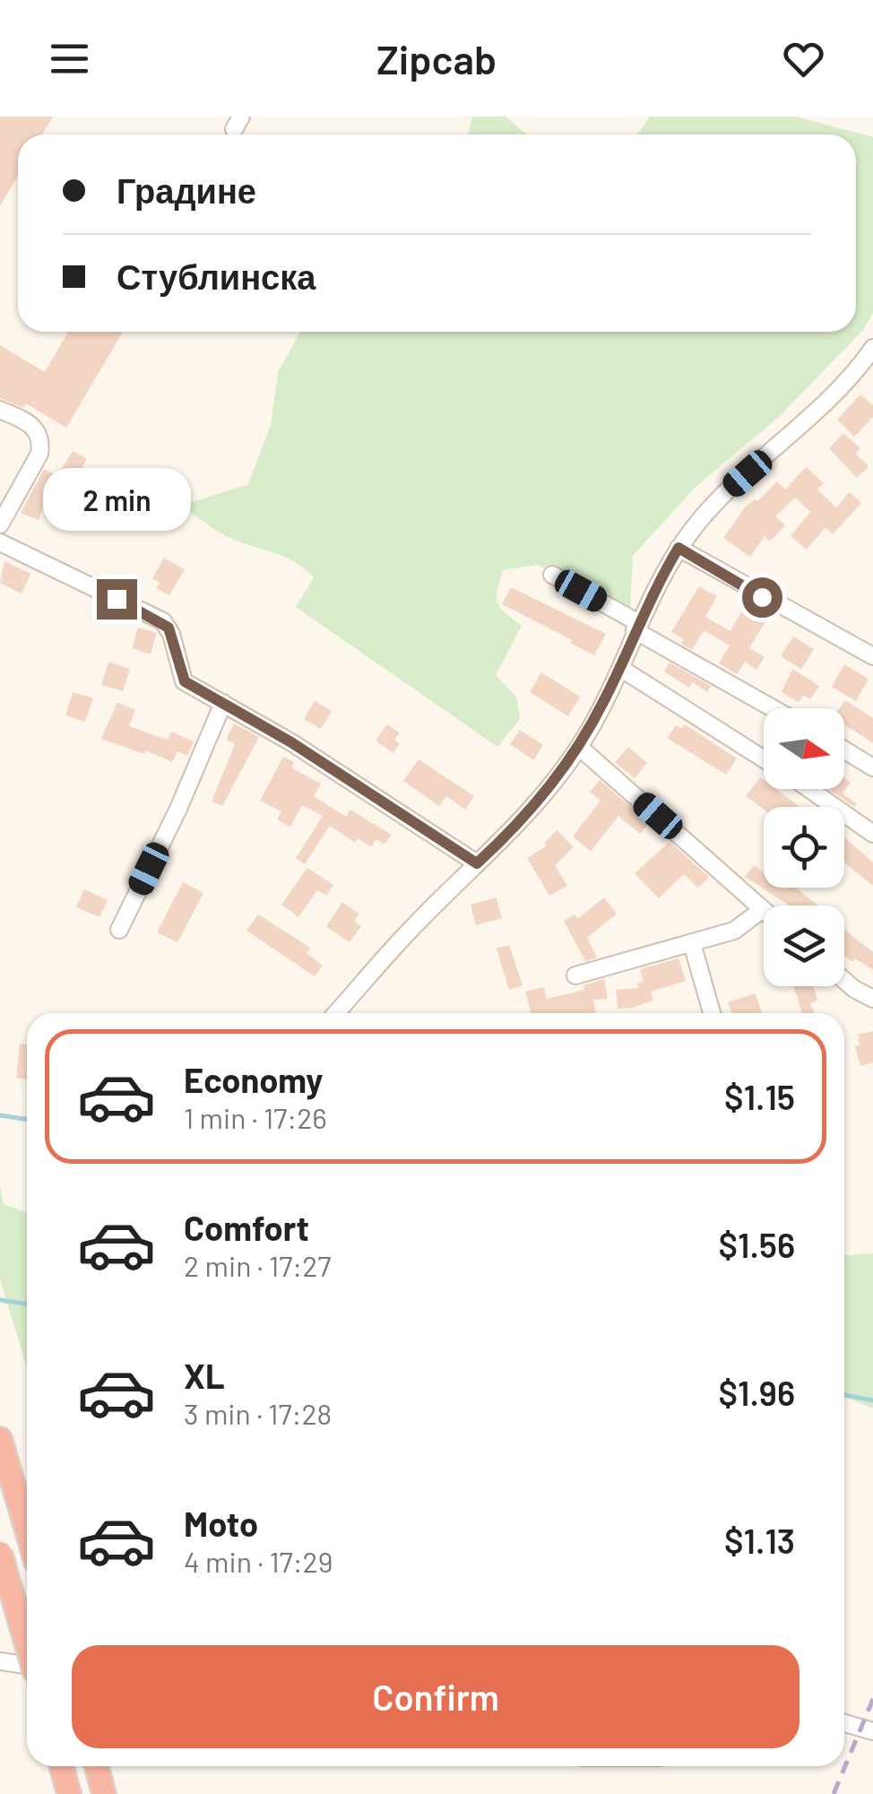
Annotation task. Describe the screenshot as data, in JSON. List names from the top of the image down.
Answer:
{
  "north": "right",
  "page": {
    "header": "Zipcab",
    "banner": ["Градине", "Стублинска"],
    "bubble": "2 min",
    "list": [
      {
        "name": "Economy",
        "note": "1 min · 17:26",
        "value": "$1.15"
      },
      {
        "name": "Comfort",
        "note": "2 min · 17:27",
        "value": "$1.56"
      },
      {
        "name": "XL",
        "note": "3 min · 17:28",
        "value": "$1.96"
      },
      {
        "name": "Moto",
        "note": "4 min · 17:29",
        "value": "$1.13"
      }
    ],
    "buttons": "Confirm"
  }
}
